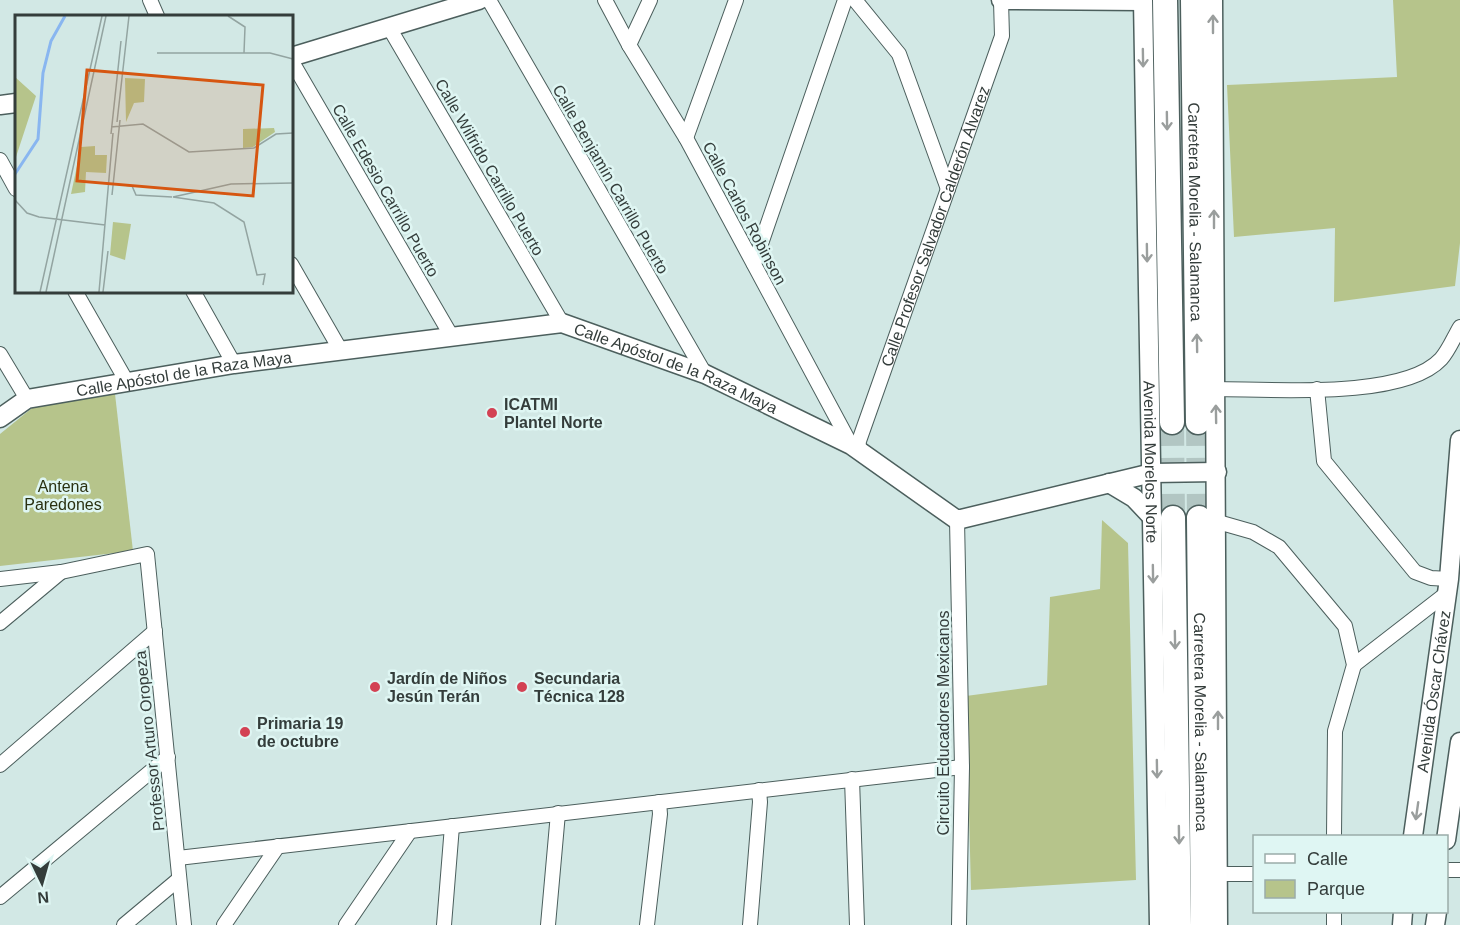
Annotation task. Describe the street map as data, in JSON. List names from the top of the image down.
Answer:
{
  "streets": {
    "highway": ["Carretera Morelia - Salamanca"],
    "street": [
      "Calle Wilfrido Carrillo Puerto",
      "Calle Benjamín Carrillo Puerto",
      "Calle Edesio Carrillo Puerto",
      "Calle Carlos Robinson",
      "Calle Profesor Salvador Calderón Álvarez",
      "Calle Apóstol de la Raza Maya",
      "Avenida Morelos Norte",
      "Avenida Óscar Chávez",
      "Circuito Educadores Mexicanos",
      "Professor Arturo Oropeza"
    ]
  },
  "crossings": [
    ["Calle Wilfrido Carrillo Puerto", "Calle Apóstol de la Raza Maya"],
    ["Calle Benjamín Carrillo Puerto", "Calle Apóstol de la Raza Maya"],
    ["Calle Edesio Carrillo Puerto", "Calle Apóstol de la Raza Maya"],
    ["Carretera Morelia - Salamanca", "Avenida Morelos Norte"],
    ["Calle Carlos Robinson", "Calle Profesor Salvador Calderón Álvarez"],
    ["Calle Carlos Robinson", "Calle Apóstol de la Raza Maya"],
    ["Calle Profesor Salvador Calderón Álvarez", "Calle Apóstol de la Raza Maya"],
    ["Calle Apóstol de la Raza Maya", "Circuito Educadores Mexicanos"]
  ],
  "parks": ["Antena Paredones"],
  "places": [
    "ICATMI Plantel Norte",
    "Jardín de Niños Jesún Terán",
    "Secundaria Técnica 128",
    "Primaria 19 de octubre"
  ],
  "legend": ["Calle", "Parque"],
  "north": "bottom"
}
